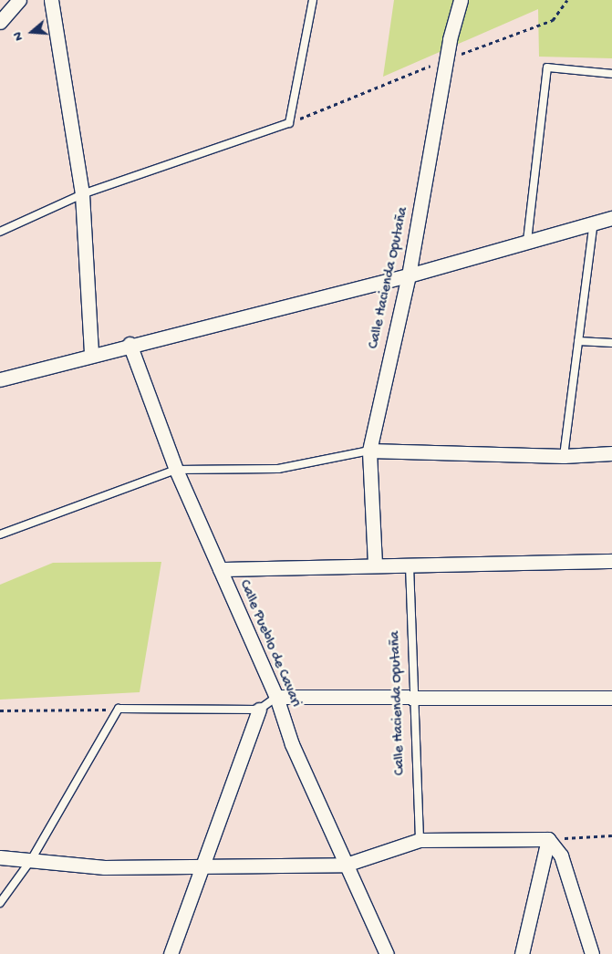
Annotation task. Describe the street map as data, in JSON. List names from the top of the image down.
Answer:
{
  "streets": {
    "street": ["Calle Hacienda Oputaña", "Calle Pueblo de Cavari"]
  },
  "north": "left"
}
